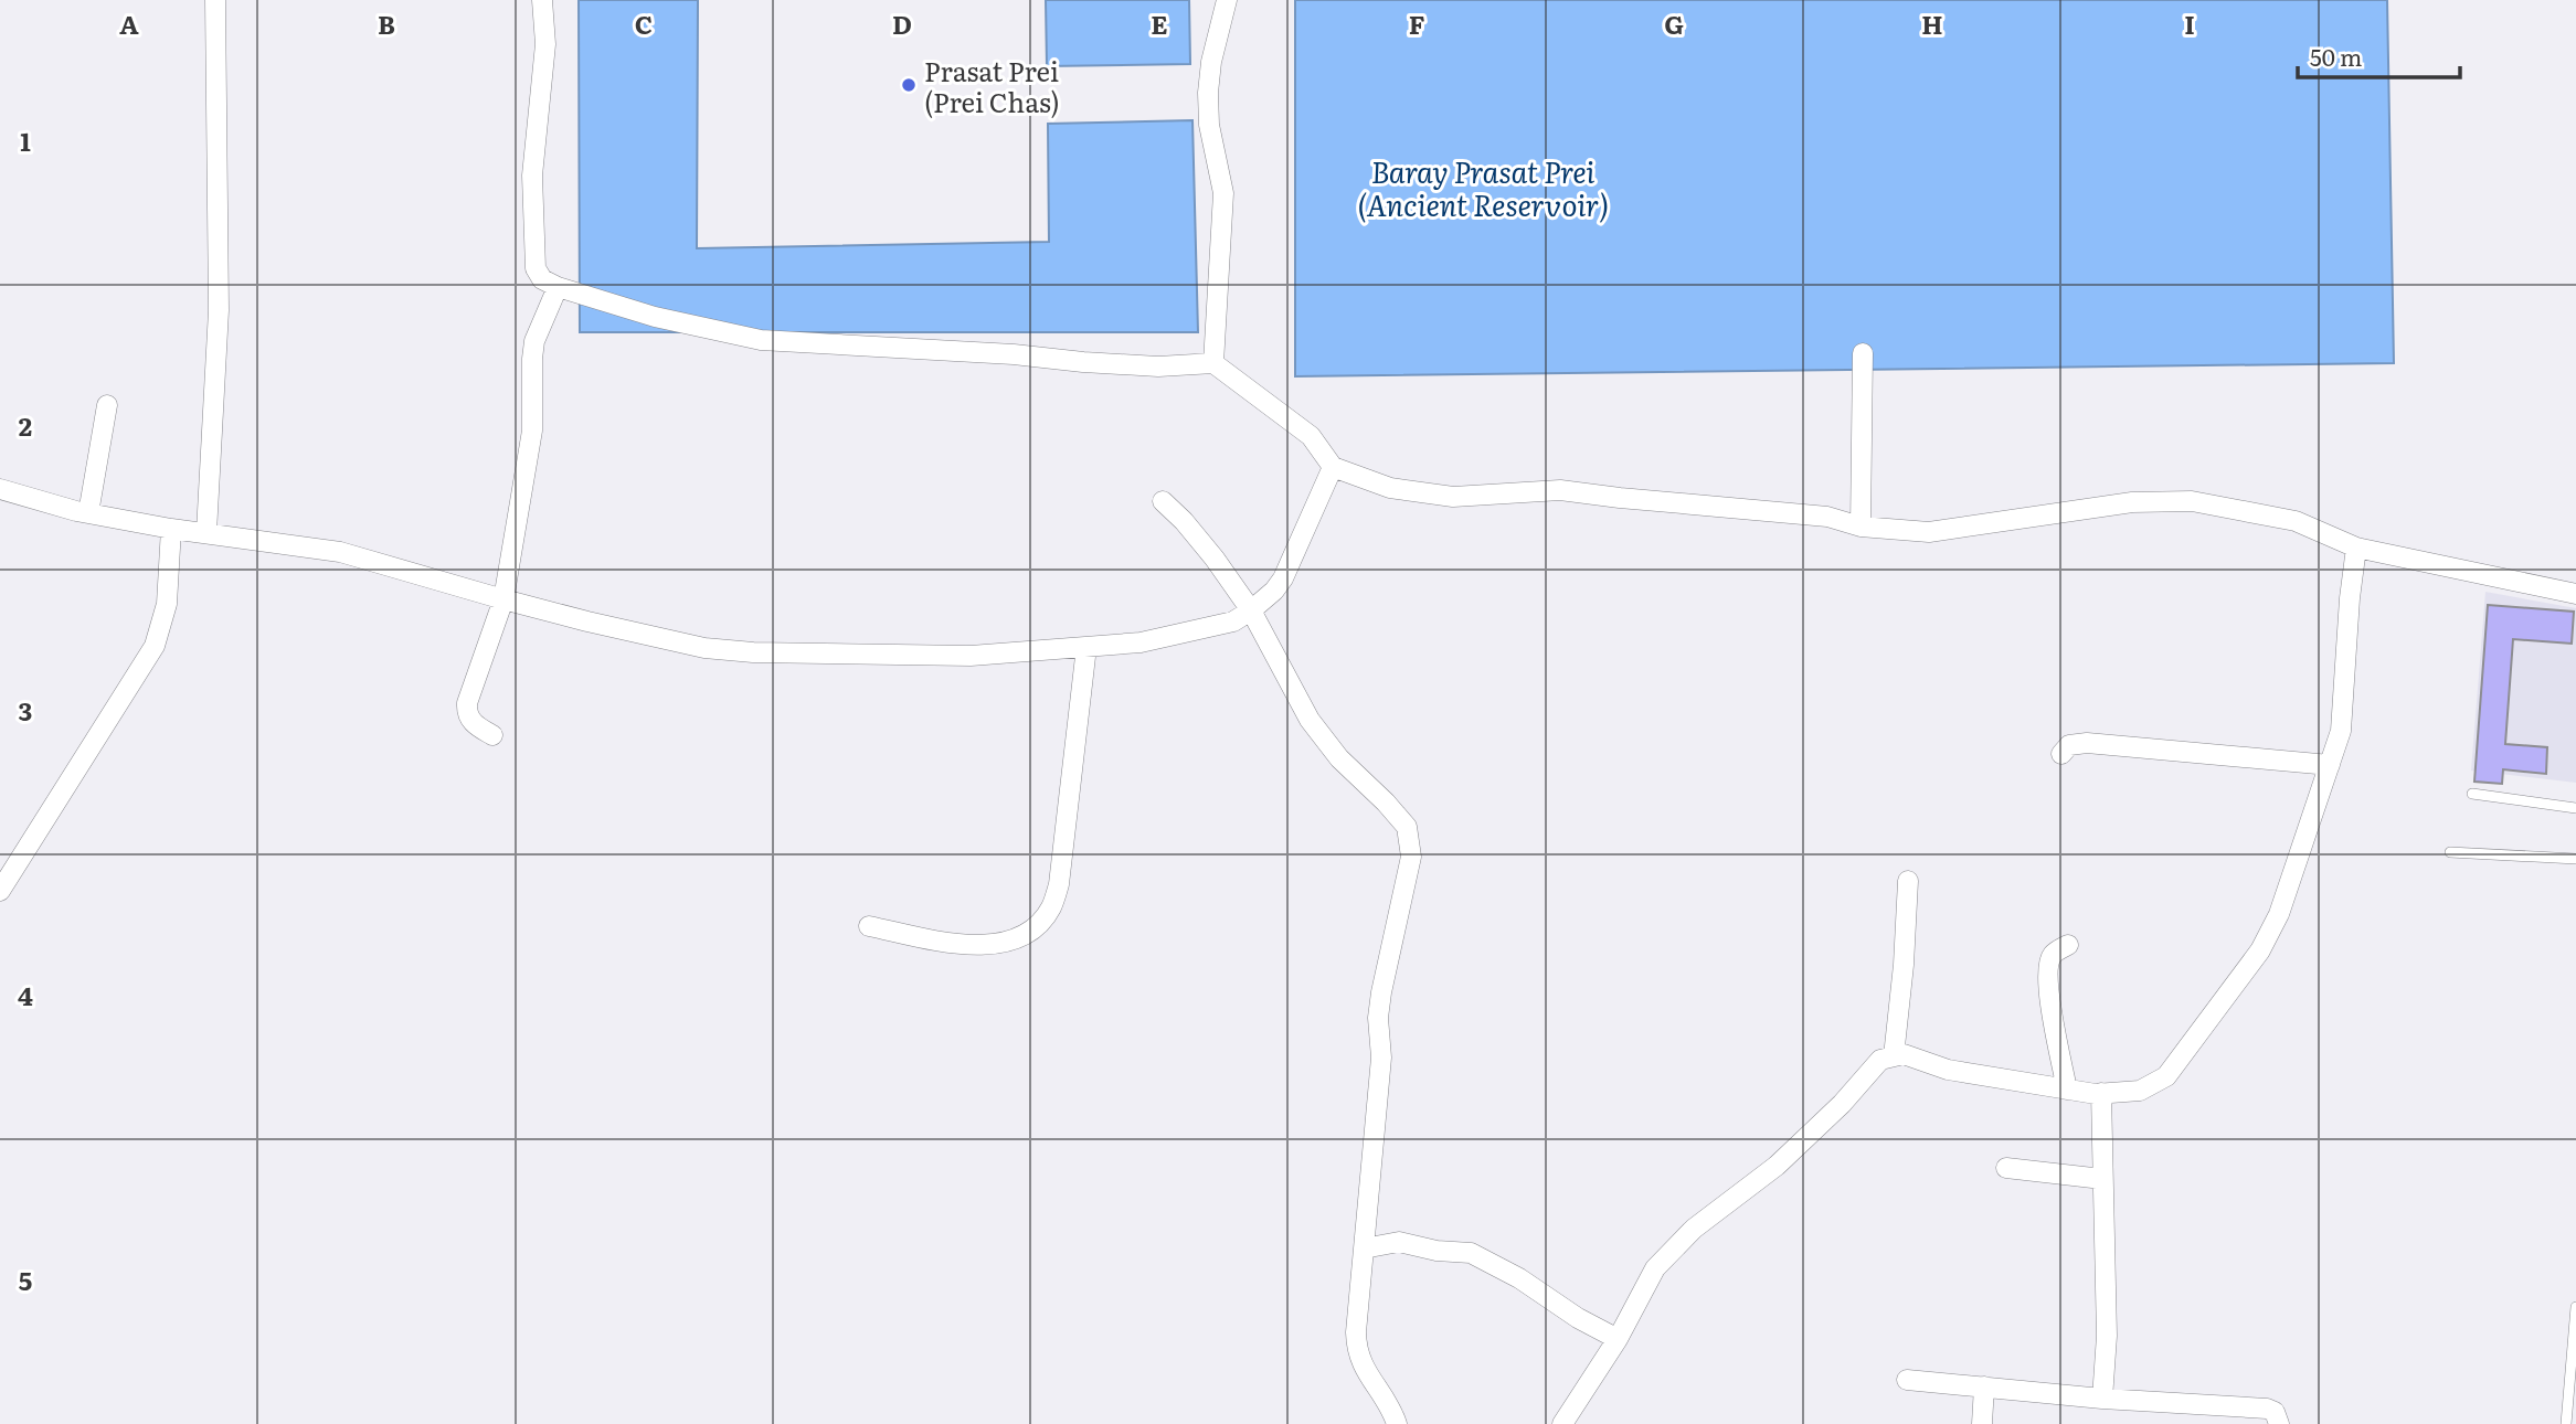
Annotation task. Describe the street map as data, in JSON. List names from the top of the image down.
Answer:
{
  "water": ["Baray Prasat Prei (Ancient Reservoir)"],
  "places": ["Prasat Prei (Prei Chas)"],
  "scale_bar": "50 m",
  "grid": {
    "columns": [
      "A",
      "B",
      "C",
      "D",
      "E",
      "F",
      "G",
      "H",
      "I"
    ],
    "rows": [
      "1",
      "2",
      "3",
      "4",
      "5"
    ]
  }
}
